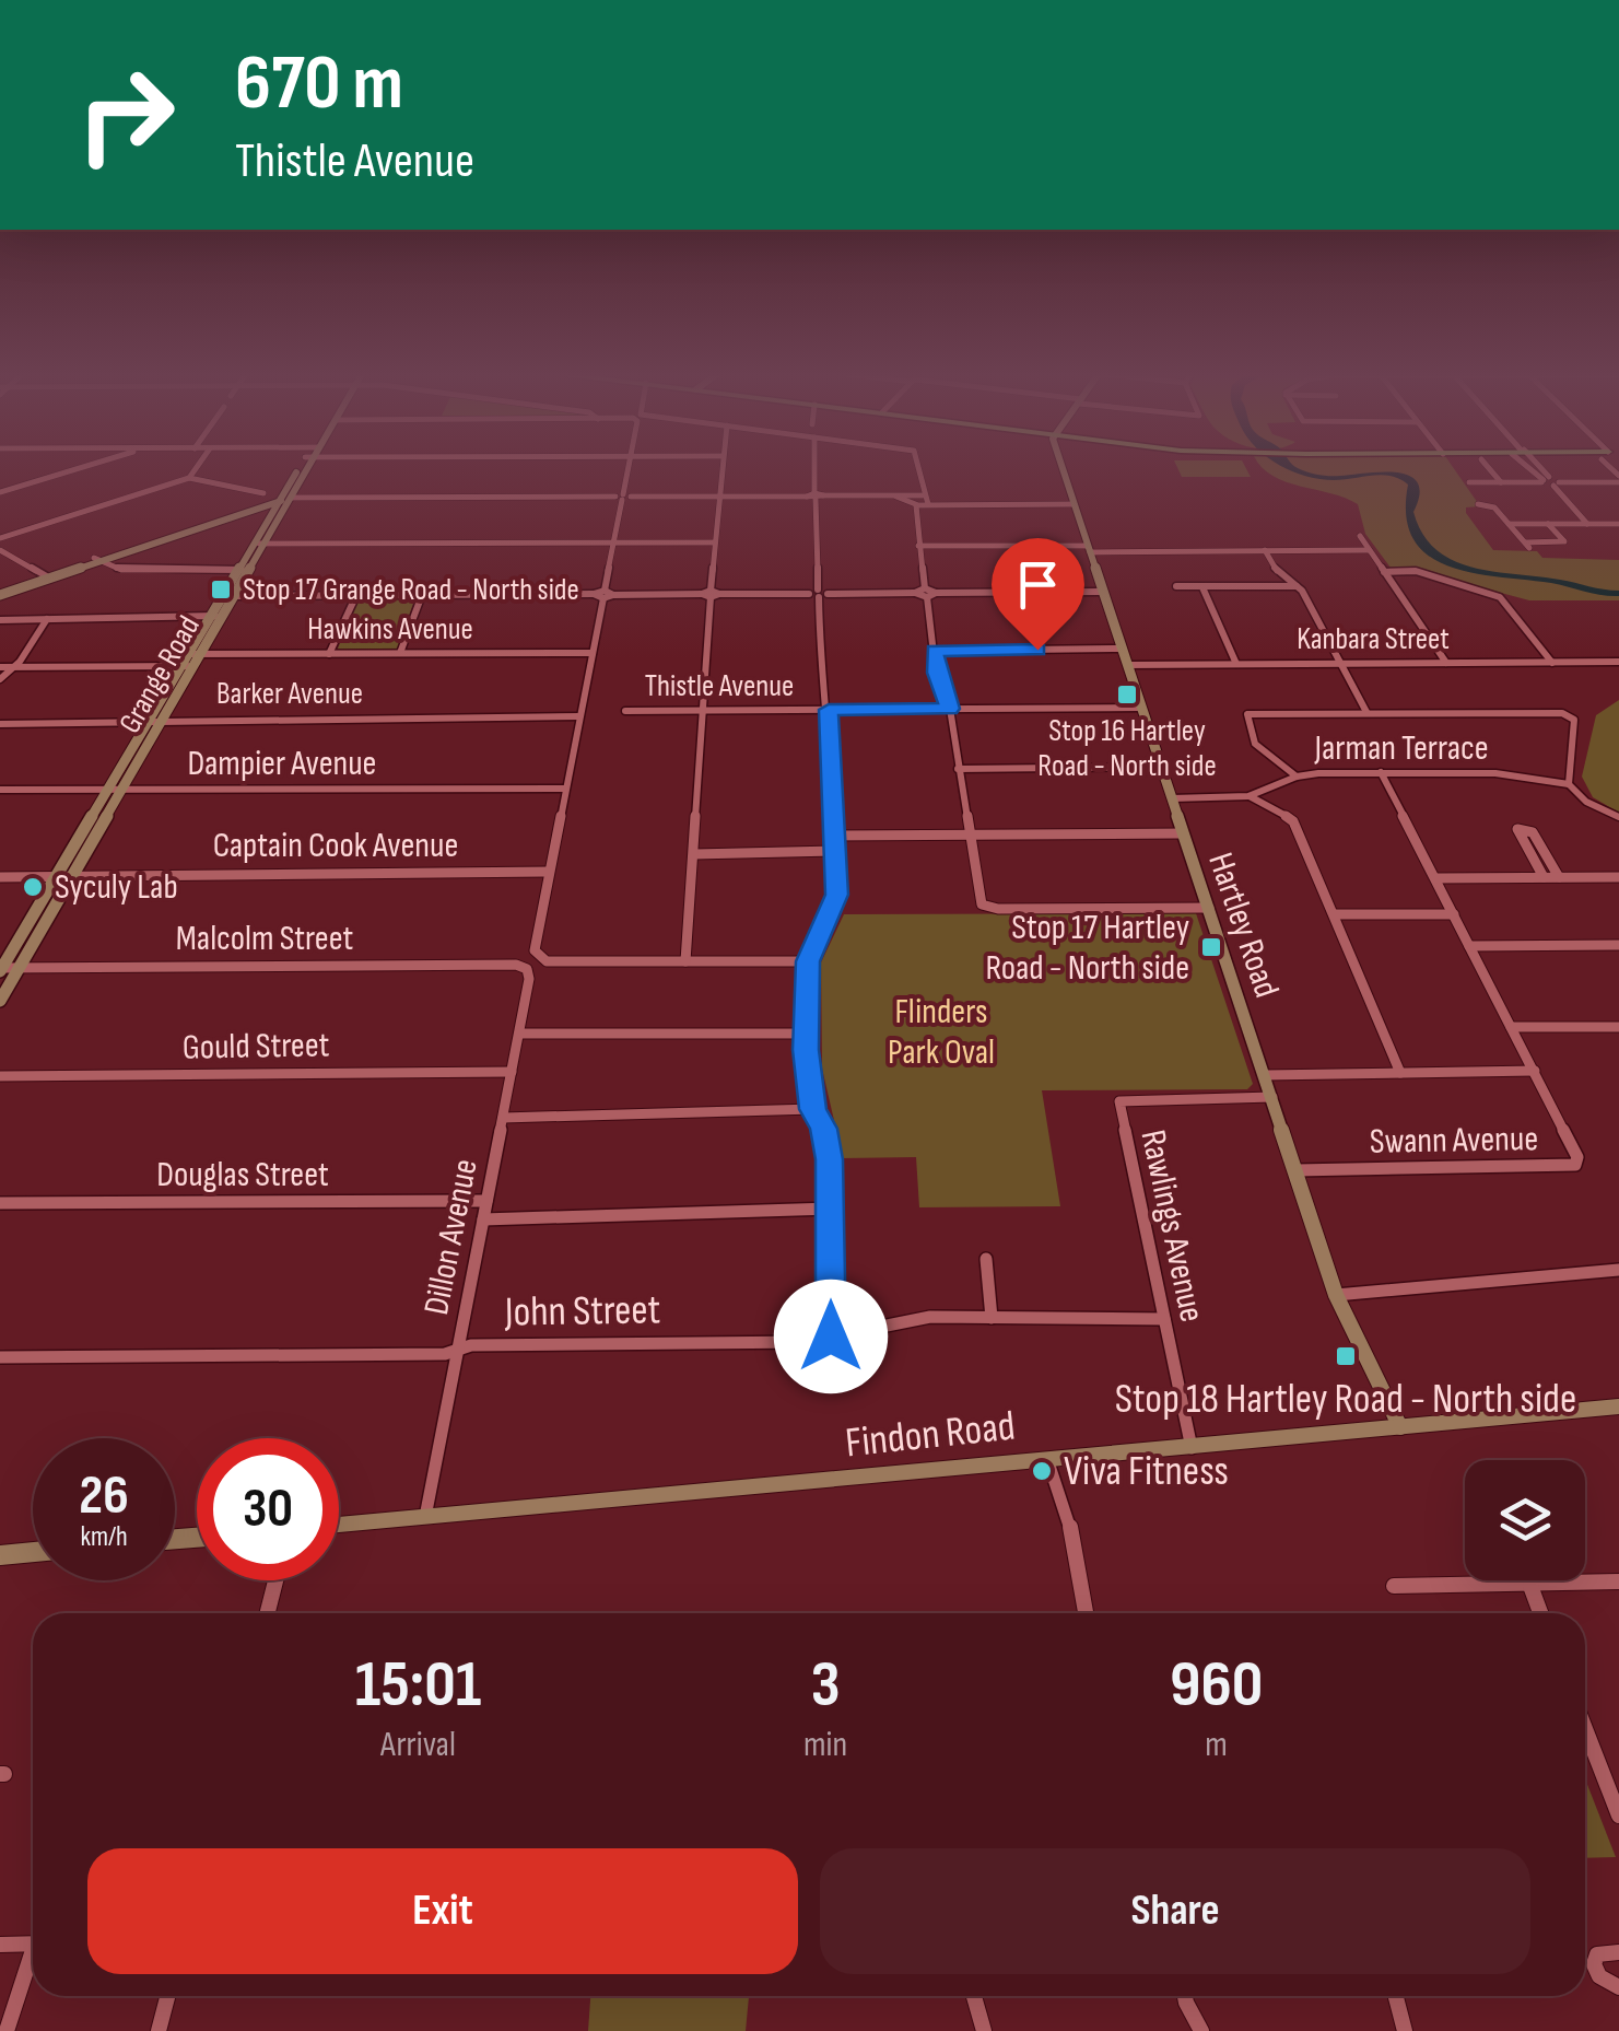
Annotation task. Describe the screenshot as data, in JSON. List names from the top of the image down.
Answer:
{
  "streets": {
    "main road": ["Grange Road", "Hartley Road", "Findon Road"],
    "street": [
      "Hawkins Avenue",
      "Kanbara Street",
      "Thistle Avenue",
      "Barker Avenue",
      "Jarman Terrace",
      "Dampier Avenue",
      "Captain Cook Avenue",
      "Malcolm Street",
      "Gould Street",
      "Swann Avenue",
      "Douglas Street",
      "Rawlings Avenue",
      "Dillon Avenue",
      "John Street"
    ]
  },
  "crossings": [
    ["Hawkins Avenue", "Grange Road"],
    ["Kanbara Street", "Hartley Road"],
    ["Grange Road", "Barker Avenue"],
    ["Grange Road", "Dampier Avenue"],
    ["Grange Road", "Captain Cook Avenue"],
    ["Grange Road", "Malcolm Street"],
    ["Thistle Avenue", "Hartley Road"],
    ["Jarman Terrace", "Hartley Road"],
    ["Hartley Road", "Swann Avenue"],
    ["Hartley Road", "Rawlings Avenue"],
    ["Hartley Road", "Findon Road"],
    ["Malcolm Street", "Dillon Avenue"],
    ["Gould Street", "Dillon Avenue"],
    ["Douglas Street", "Dillon Avenue"],
    ["Rawlings Avenue", "John Street"],
    ["Rawlings Avenue", "Findon Road"],
    ["Dillon Avenue", "John Street"],
    ["Dillon Avenue", "Findon Road"]
  ],
  "parks": ["Flinders Park Oval"],
  "places": {
    "transit": [
      "Stop 17 Grange Road - North side",
      "Stop 16 Hartley Road - North side",
      "Stop 17 Hartley Road - North side",
      "Stop 18 Hartley Road - North side"
    ],
    "other": ["Syculy Lab", "Viva Fitness"]
  },
  "page": {
    "turn": ["670 m", "Thistle Avenue"],
    "speed": "26 km/h",
    "limit": "30",
    "eta": [
      "15:01",
      "Arrival",
      "3",
      "min",
      "960",
      "m"
    ],
    "buttons": ["Exit", "Share"]
  }
}
